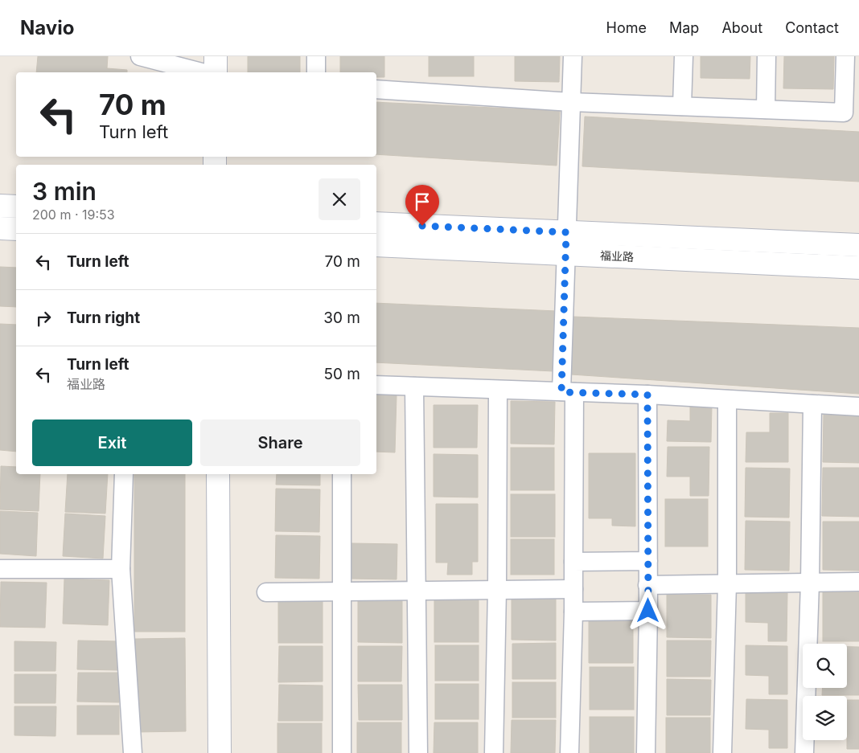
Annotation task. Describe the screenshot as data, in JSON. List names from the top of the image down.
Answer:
{
  "streets": {
    "street": ["福业路"]
  },
  "page": {
    "header": "Navio",
    "nav": [
      "Home",
      "Map",
      "About",
      "Contact"
    ],
    "turn": ["70 m", "Turn left"],
    "heading": ["3 min", "200 m · 19:53"],
    "list": [
      {
        "name": "Turn left",
        "value": "70 m"
      },
      {
        "name": "Turn right",
        "value": "30 m"
      },
      {
        "name": "Turn left",
        "note": "福业路",
        "value": "50 m"
      }
    ],
    "buttons": ["Exit", "Share"]
  }
}
